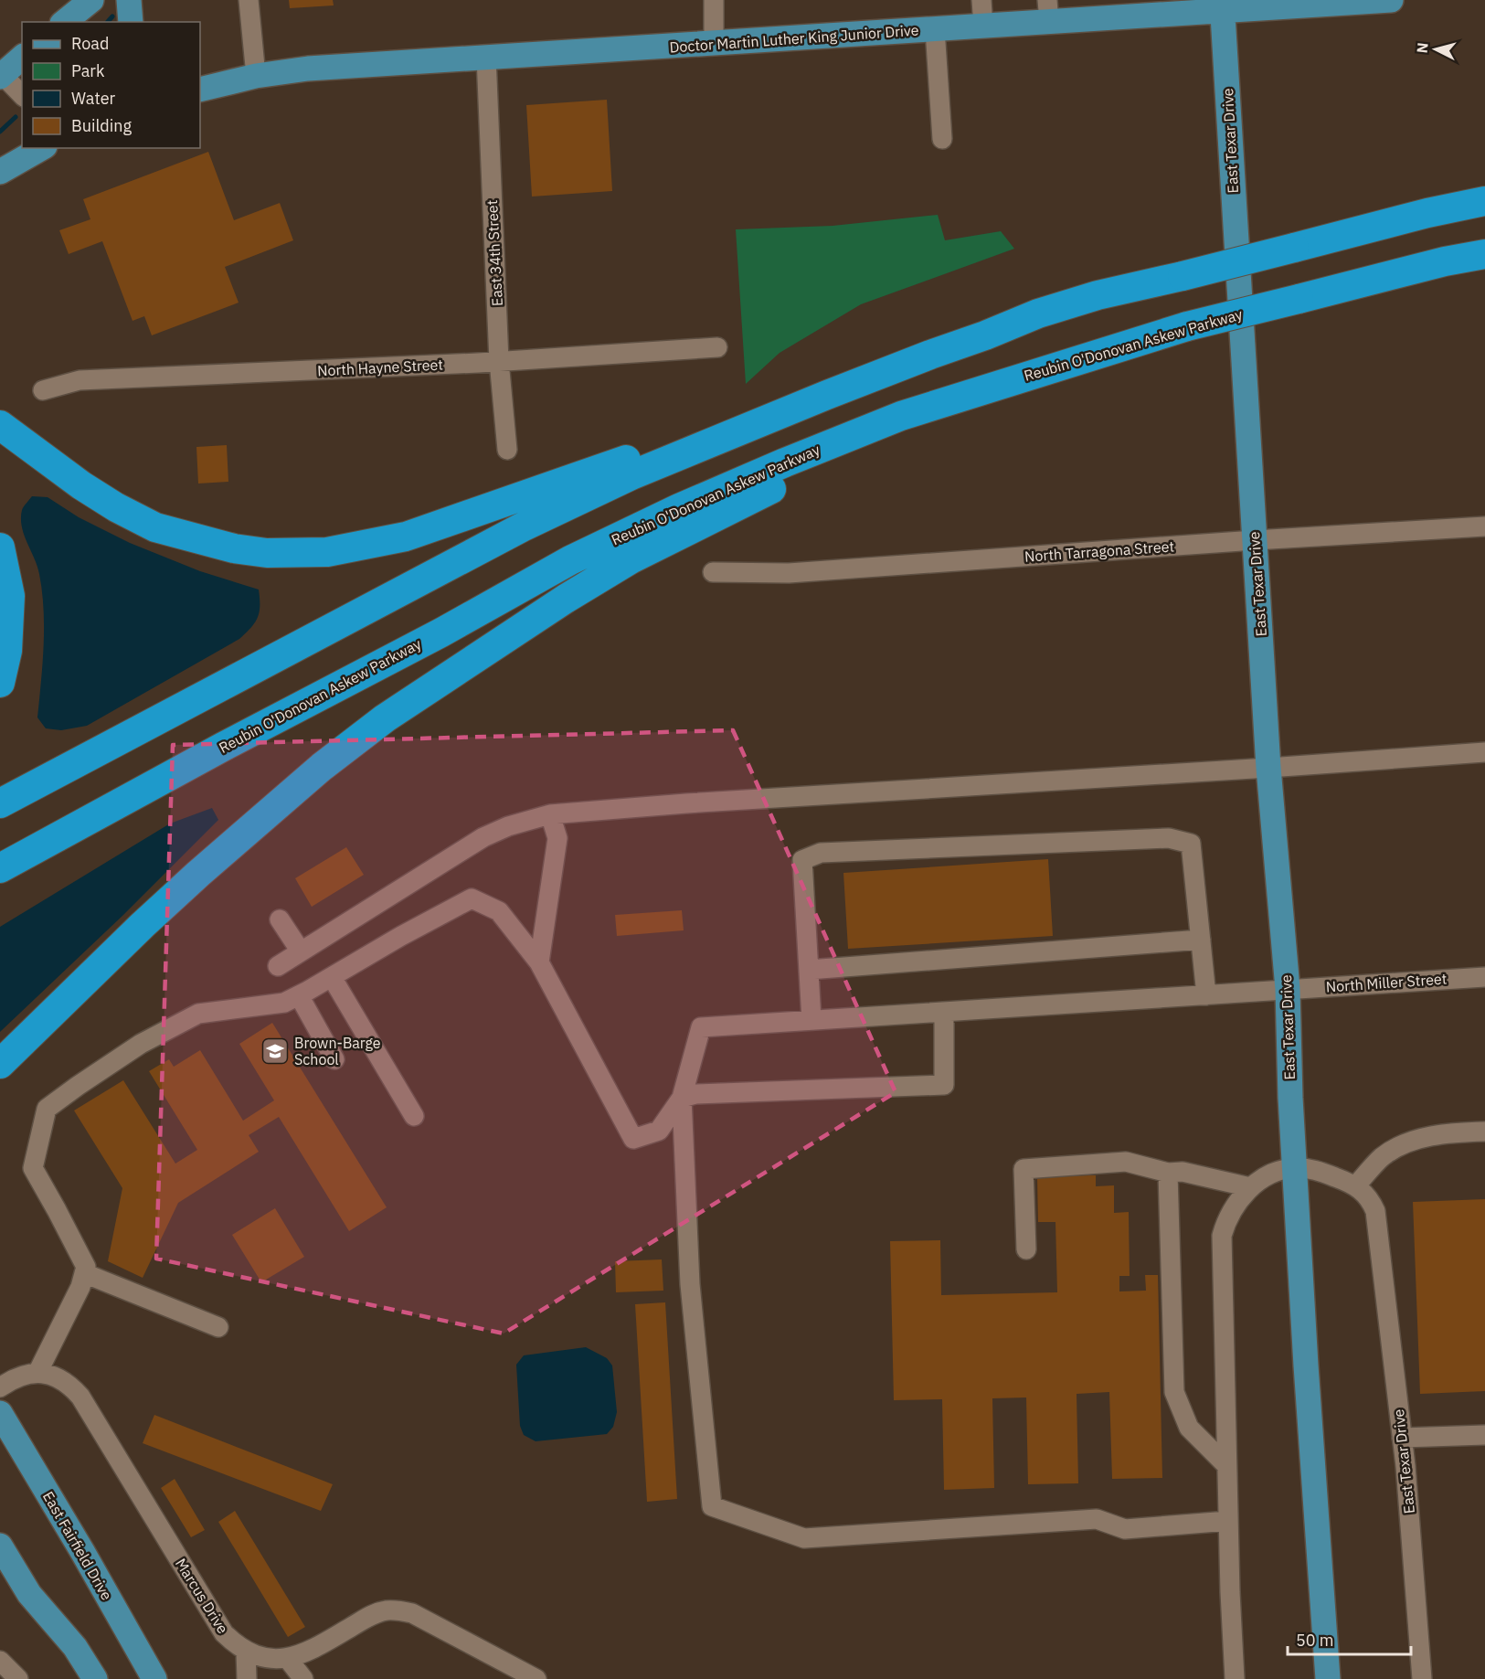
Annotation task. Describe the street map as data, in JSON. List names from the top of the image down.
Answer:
{
  "streets": {
    "highway": ["Reubin O'Donovan Askew Parkway"],
    "main road": ["Doctor Martin Luther King Junior Drive", "East Texar Drive", "East Fairfield Drive"],
    "street": [
      "East 34th Street",
      "North Hayne Street",
      "North Tarragona Street",
      "North Miller Street",
      "Marcus Drive"
    ]
  },
  "crossings": [
    ["Doctor Martin Luther King Junior Drive", "East Texar Drive"],
    ["Doctor Martin Luther King Junior Drive", "East 34th Street"],
    ["East Texar Drive", "North Tarragona Street"],
    ["East Texar Drive", "North Miller Street"],
    ["East 34th Street", "North Hayne Street"]
  ],
  "places": {
    "school or university": ["Brown-Barge School"]
  },
  "legend": [
    "Road",
    "Park",
    "Water",
    "Building"
  ],
  "scale_bar": "50 m",
  "north": "left"
}
